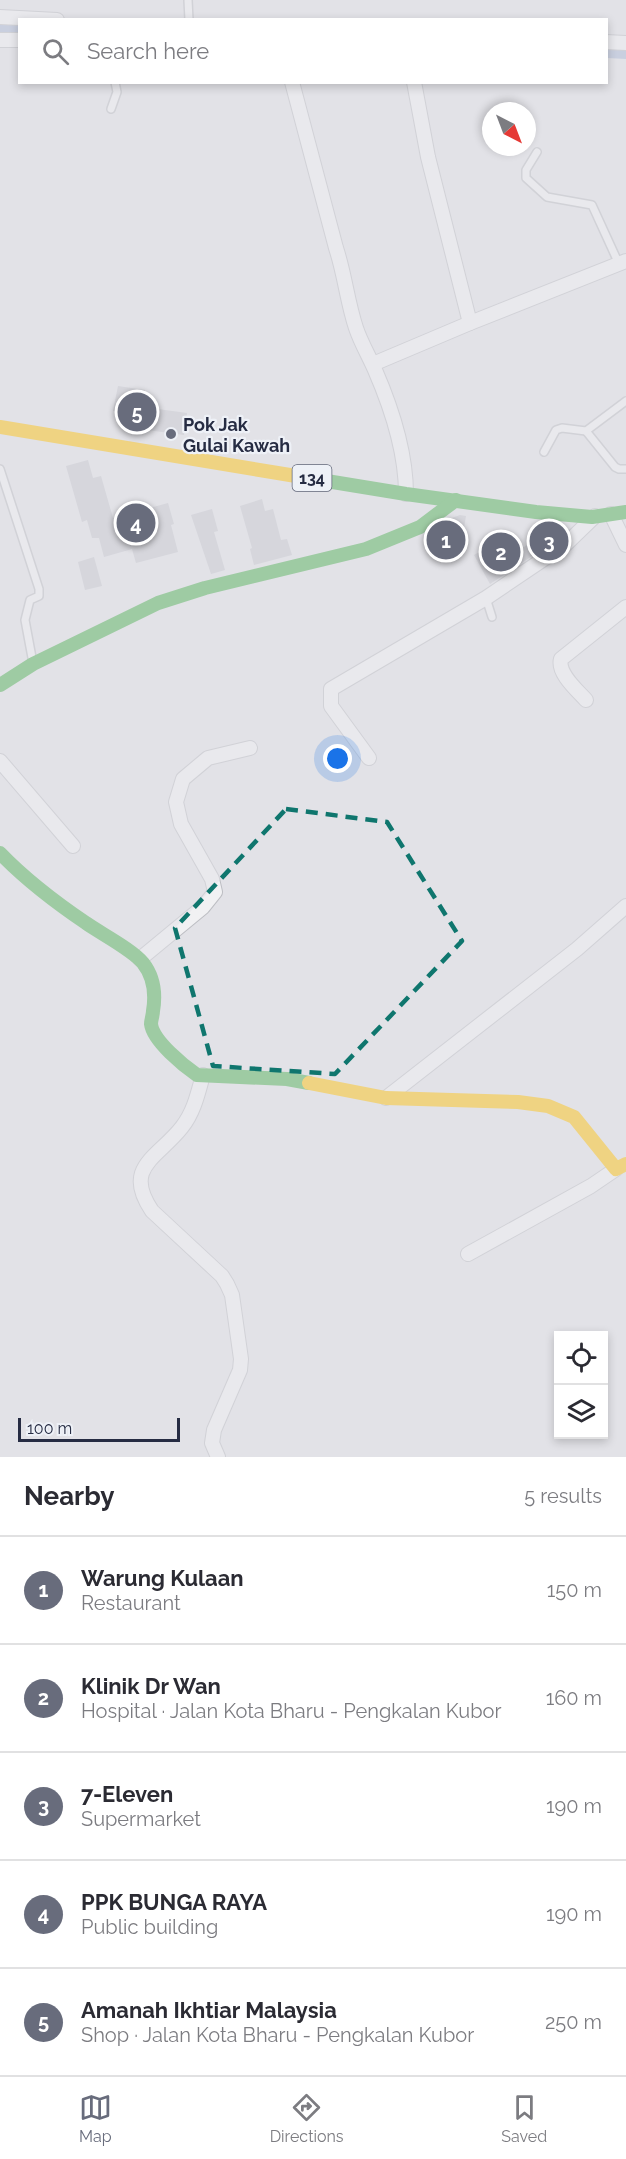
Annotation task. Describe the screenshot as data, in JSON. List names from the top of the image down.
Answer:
{
  "streets": {
    "street": ["134"]
  },
  "places": ["Pok Jak Gulai Kawah"],
  "scale_bar": "100 m",
  "north": "bottom right",
  "page": {
    "search": "Search here",
    "pins": [
      "5",
      "4",
      "1",
      "3",
      "2"
    ],
    "scale": "100 m",
    "heading": ["Nearby", "5 results"],
    "list": [
      {
        "mark": "1",
        "name": "Warung Kulaan",
        "note": "Restaurant",
        "value": "150 m"
      },
      {
        "mark": "2",
        "name": "Klinik Dr Wan",
        "note": "Hospital · Jalan Kota Bharu - Pengkalan Kubor",
        "value": "160 m"
      },
      {
        "mark": "3",
        "name": "7-Eleven",
        "note": "Supermarket",
        "value": "190 m"
      },
      {
        "mark": "4",
        "name": "PPK BUNGA RAYA",
        "note": "Public building",
        "value": "190 m"
      },
      {
        "mark": "5",
        "name": "Amanah Ikhtiar Malaysia",
        "note": "Shop · Jalan Kota Bharu - Pengkalan Kubor",
        "value": "250 m"
      }
    ],
    "nav": ["Map", "Directions", "Saved"]
  }
}
